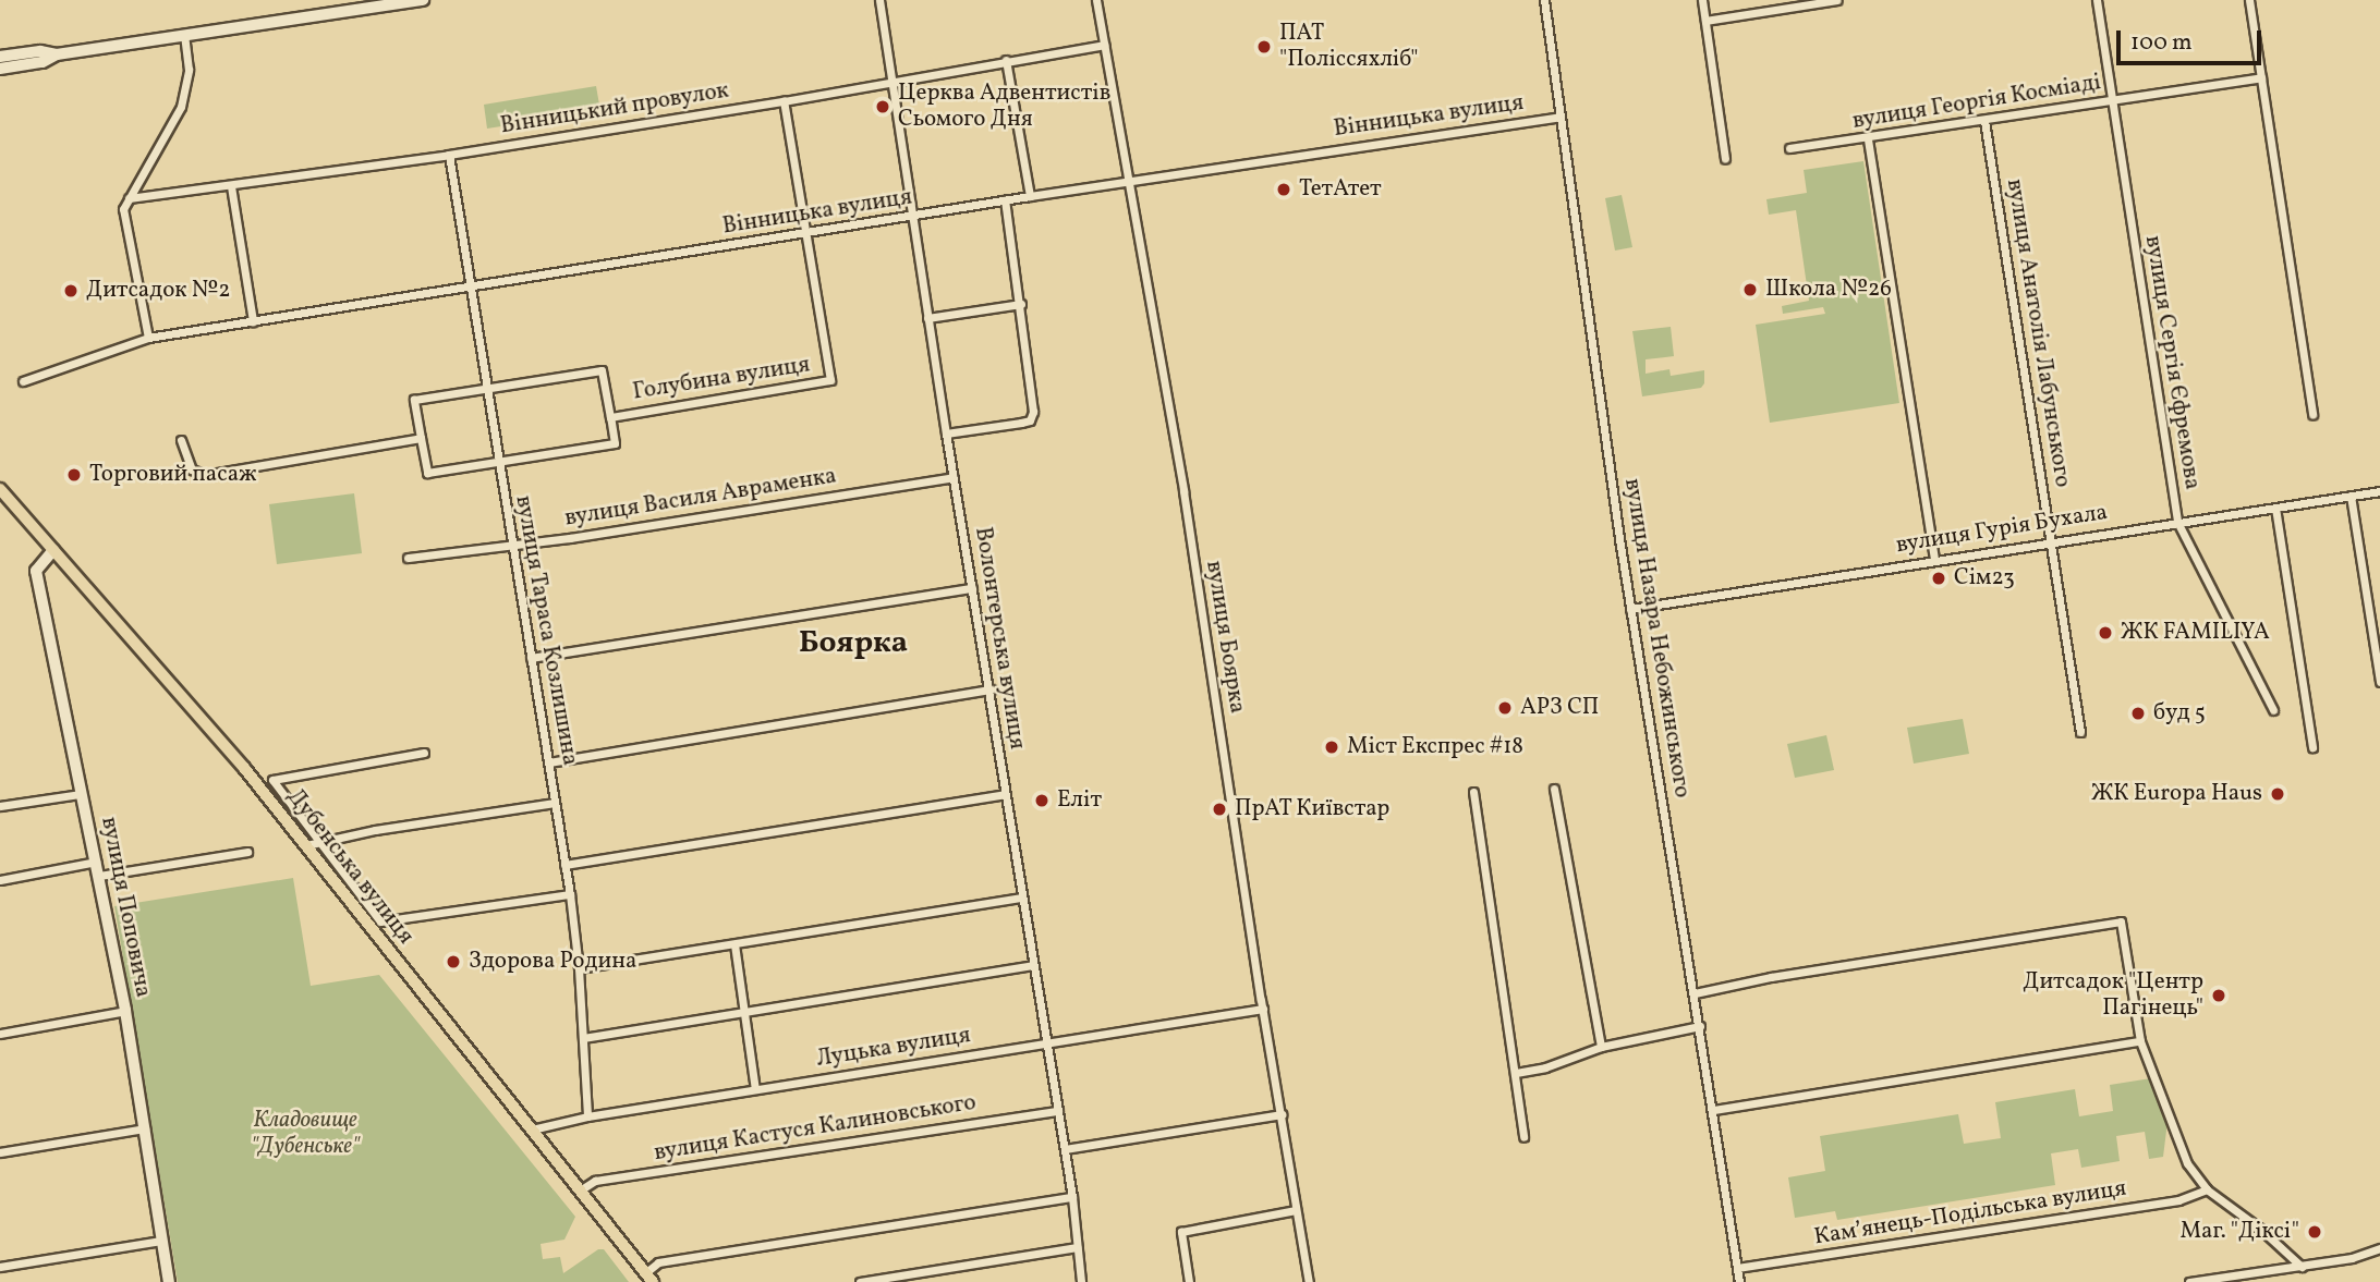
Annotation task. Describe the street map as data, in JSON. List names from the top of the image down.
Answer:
{
  "streets": {
    "main road": ["Дубенська вулиця"],
    "street": [
      "вулиця Георгія Косміаді",
      "Вінницький провулок",
      "Вінницька вулиця",
      "вулиця Анатолія Лабунського",
      "вулиця Сергія Єфремова",
      "Голубина вулиця",
      "вулиця Василя Авраменка",
      "вулиця Гурія Бухала",
      "вулиця Тараса Козлишина",
      "вулиця Боярка",
      "Волонтерська вулиця",
      "вулиця Назара Небожинського",
      "вулиця Поповича",
      "Луцька вулиця",
      "вулиця Кастуся Калиновського",
      "Камʼянець-Подільська вулиця"
    ]
  },
  "crossings": [
    ["вулиця Георгія Косміаді", "вулиця Анатолія Лабунського"],
    ["вулиця Георгія Косміаді", "вулиця Сергія Єфремова"],
    ["Вінницький провулок", "Голубина вулиця"],
    ["Вінницький провулок", "вулиця Тараса Козлишина"],
    ["Вінницький провулок", "вулиця Боярка"],
    ["Вінницький провулок", "Волонтерська вулиця"],
    ["Вінницька вулиця", "Голубина вулиця"],
    ["Вінницька вулиця", "вулиця Тараса Козлишина"],
    ["Вінницька вулиця", "вулиця Боярка"],
    ["Вінницька вулиця", "Волонтерська вулиця"],
    ["Вінницька вулиця", "вулиця Назара Небожинського"],
    ["вулиця Анатолія Лабунського", "вулиця Гурія Бухала"],
    ["вулиця Сергія Єфремова", "вулиця Гурія Бухала"],
    ["Голубина вулиця", "вулиця Тараса Козлишина"],
    ["вулиця Василя Авраменка", "вулиця Тараса Козлишина"],
    ["вулиця Василя Авраменка", "Волонтерська вулиця"],
    ["вулиця Гурія Бухала", "вулиця Назара Небожинського"],
    ["вулиця Тараса Козлишина", "Луцька вулиця"],
    ["вулиця Боярка", "Луцька вулиця"],
    ["Волонтерська вулиця", "Луцька вулиця"],
    ["Волонтерська вулиця", "вулиця Кастуся Калиновського"],
    ["вулиця Назара Небожинського", "Камʼянець-Подільська вулиця"],
    ["Дубенська вулиця", "вулиця Поповича"],
    ["Дубенська вулиця", "Луцька вулиця"],
    ["Дубенська вулиця", "вулиця Кастуся Калиновського"]
  ],
  "districts": ["Боярка"],
  "parks": ["Кладовище \"Дубенське\""],
  "places": [
    "ПАТ \"Поліссяхліб\"",
    "Церква Адвентистів Сьомого Дня",
    "ТетАтет",
    "Школа №26",
    "Дитсадок №2",
    "Торговий пасаж",
    "Сім23",
    "ЖК FAMILIYA",
    "АРЗ СП",
    "буд 5",
    "Міст Експрес #18",
    "ЖК Europa Haus",
    "Еліт",
    "ПрАТ Київстар",
    "Здорова Родина",
    "Дитсадок \"Центр Пагінець\"",
    "Маг. \"Діксі\""
  ],
  "scale_bar": "100 m"
}
